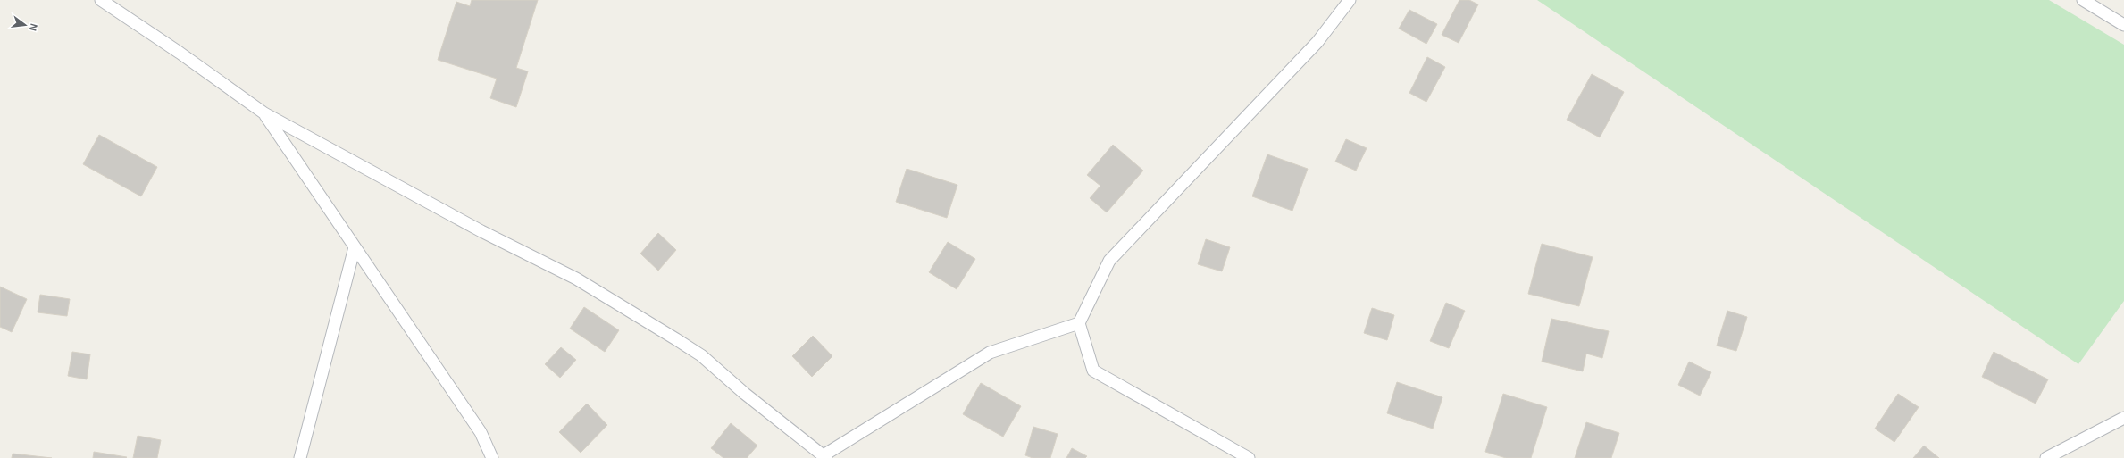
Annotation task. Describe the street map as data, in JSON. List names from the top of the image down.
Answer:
{
  "north": "right"
}
